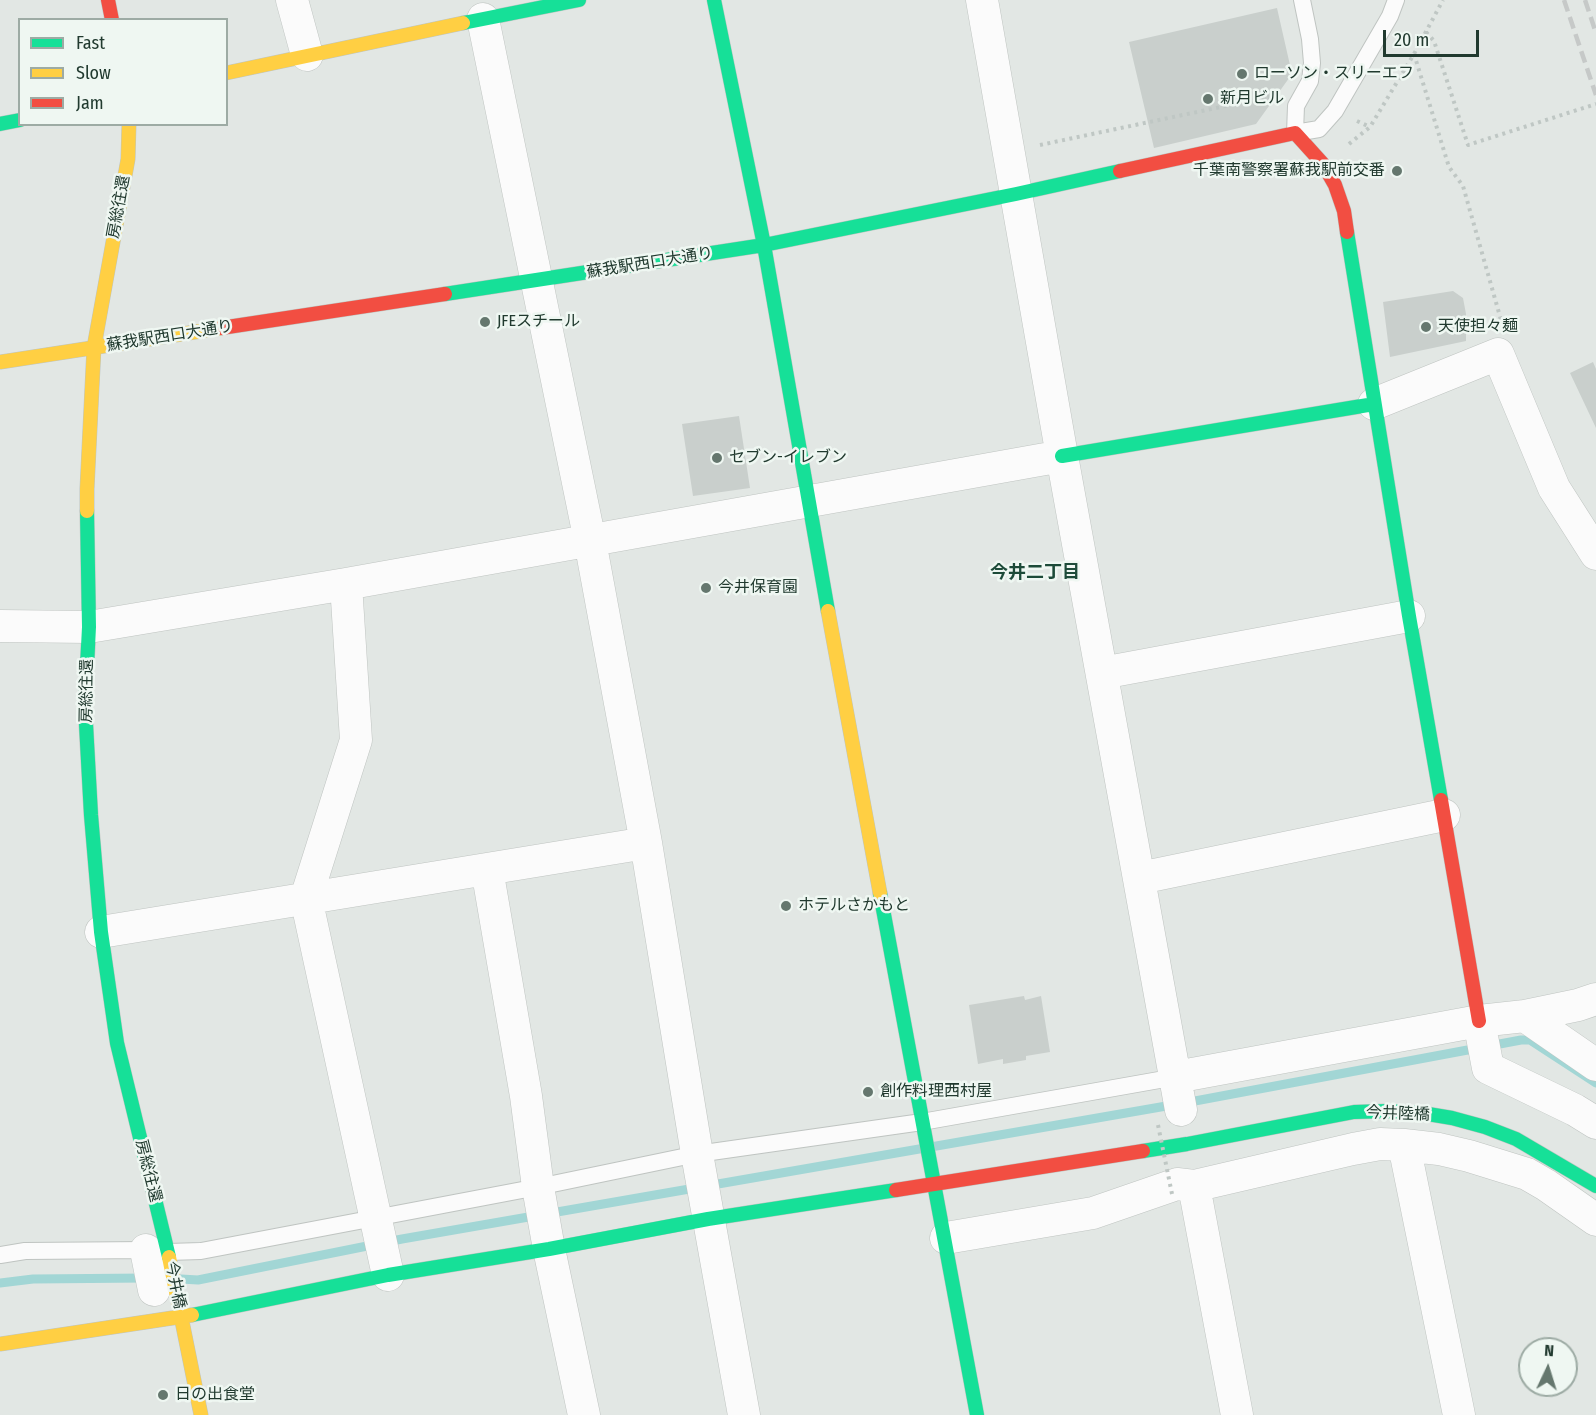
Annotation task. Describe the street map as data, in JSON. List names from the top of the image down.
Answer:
{
  "streets": {
    "street": [
      "房総往還",
      "蘇我駅西口大通り",
      "今井陸橋",
      "今井橋"
    ]
  },
  "crossings": [
    ["房総往還", "蘇我駅西口大通り"],
    ["房総往還", "今井橋"],
    ["今井陸橋", "今井橋"]
  ],
  "districts": ["今井二丁目"],
  "places": [
    "ローソン・スリーエフ",
    "新月ビル",
    "千葉南警察署蘇我駅前交番",
    "JFEスチール",
    "天使担々麺",
    "セブン-イレブン",
    "今井保育園",
    "ホテルさかもと",
    "創作料理西村屋",
    "日の出食堂"
  ],
  "legend": ["Fast", "Slow", "Jam"],
  "scale_bar": "20 m",
  "north": "top"
}
